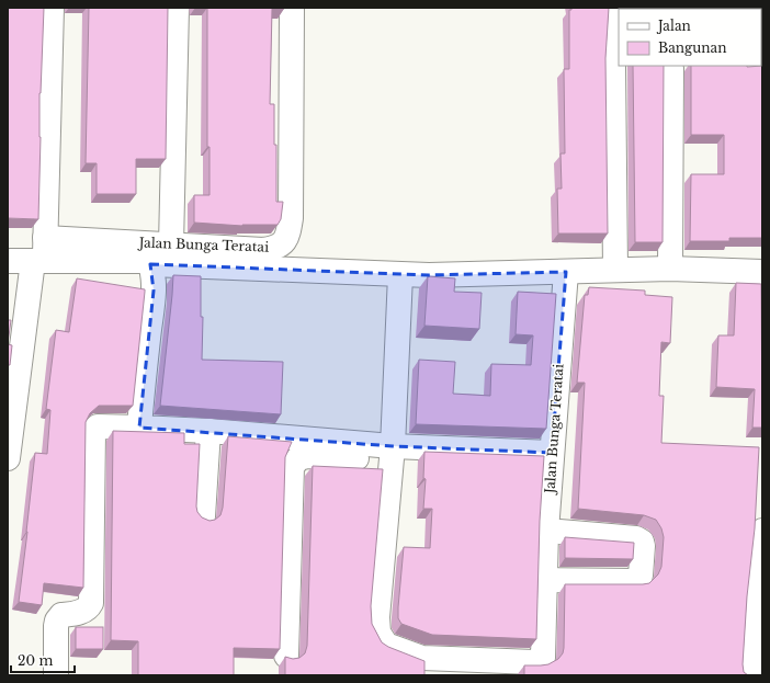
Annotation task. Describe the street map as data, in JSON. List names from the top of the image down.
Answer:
{
  "streets": {
    "street": ["Jalan Bunga Teratai"]
  },
  "legend": ["Jalan", "Bangunan"],
  "scale_bar": "20 m"
}
